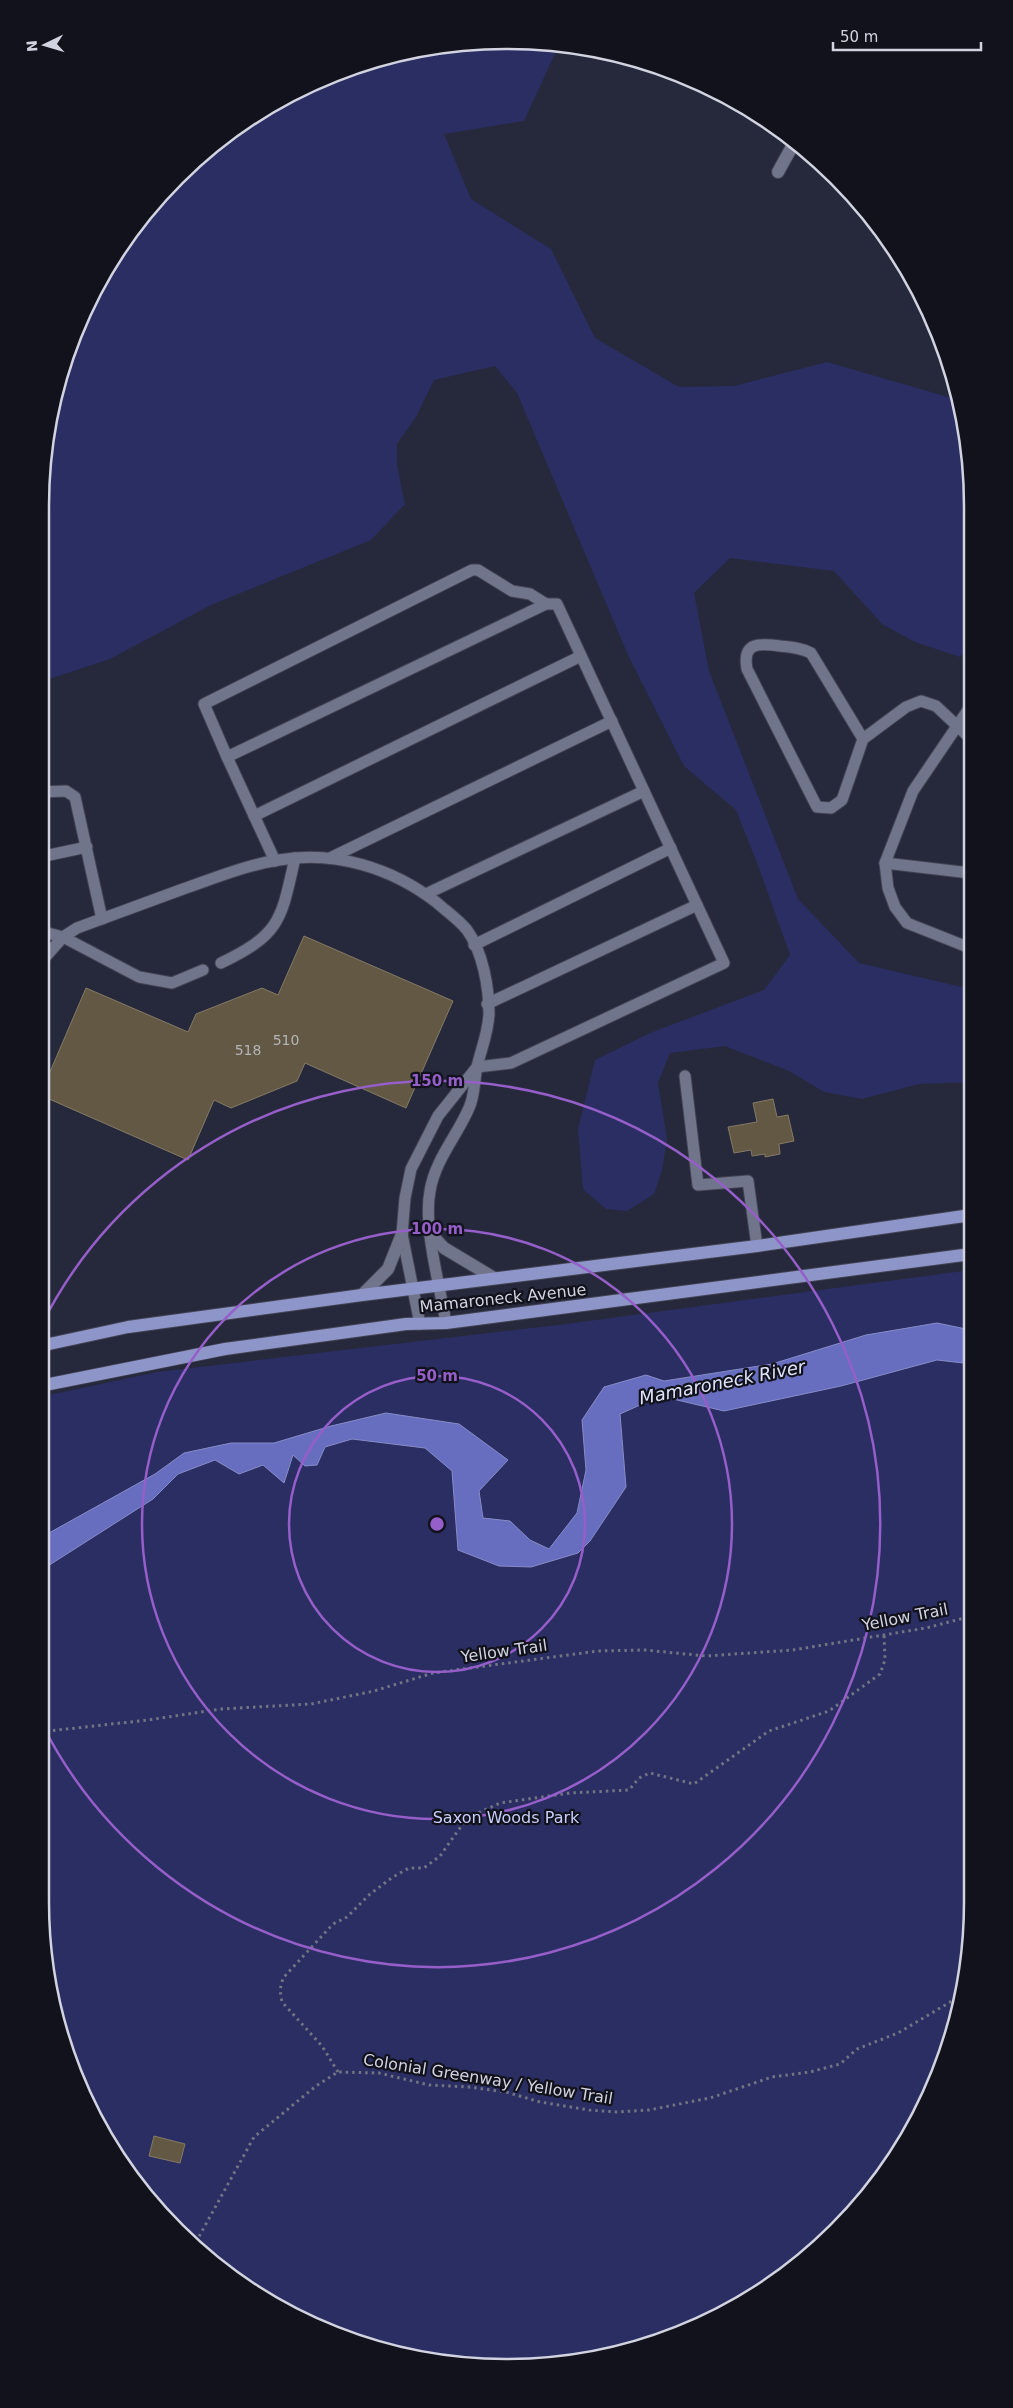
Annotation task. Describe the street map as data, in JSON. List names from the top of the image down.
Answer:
{
  "streets": {
    "main road": ["Mamaroneck Avenue"],
    "path": ["Yellow Trail", "Colonial Greenway / Yellow Trail"]
  },
  "water": ["Mamaroneck River"],
  "parks": ["Saxon Woods Park"],
  "house_numbers": ["510", "518"],
  "scale_bar": "50 m",
  "north": "left",
  "rings": ["150 m", "100 m", "50 m"]
}
